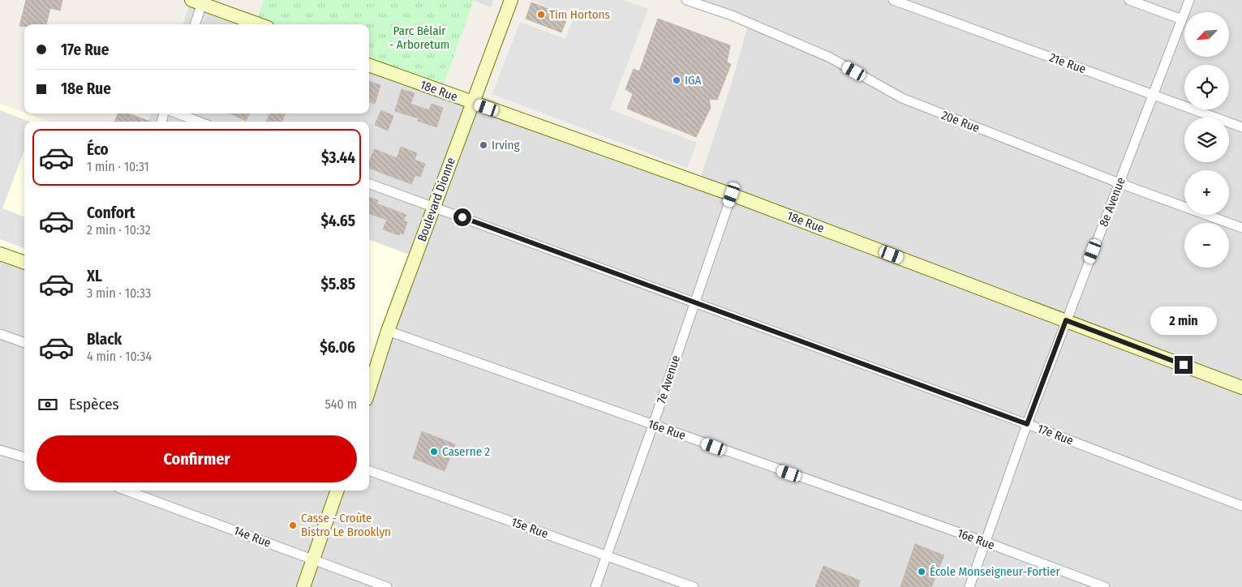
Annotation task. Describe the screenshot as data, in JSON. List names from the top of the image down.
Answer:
{
  "streets": {
    "street": [
      "21e Rue",
      "18e Rue",
      "20e Rue",
      "Boulevard Dionne",
      "8e Avenue",
      "7e Avenue",
      "16e Rue",
      "17e Rue",
      "15e Rue",
      "14e Rue"
    ]
  },
  "crossings": [
    ["21e Rue", "8e Avenue"],
    ["18e Rue", "Boulevard Dionne"],
    ["18e Rue", "8e Avenue"],
    ["18e Rue", "7e Avenue"],
    ["20e Rue", "8e Avenue"],
    ["Boulevard Dionne", "16e Rue"],
    ["Boulevard Dionne", "17e Rue"],
    ["8e Avenue", "16e Rue"],
    ["8e Avenue", "17e Rue"],
    ["7e Avenue", "16e Rue"],
    ["7e Avenue", "17e Rue"],
    ["7e Avenue", "15e Rue"]
  ],
  "parks": ["Parc Bélair - Arboretum"],
  "places": [
    "Tim Hortons",
    "IGA",
    "Irving",
    "Caserne 2",
    "Casse - Croûte Bistro Le Brooklyn",
    "École Monseigneur-Fortier"
  ],
  "north": "bottom left",
  "page": {
    "map_buttons": ["+", "−"],
    "banner": ["17e Rue", "18e Rue"],
    "list": [
      {
        "name": "Éco",
        "note": "1 min · 10:31",
        "value": "$3.44"
      },
      {
        "name": "Confort",
        "note": "2 min · 10:32",
        "value": "$4.65"
      },
      {
        "name": "XL",
        "note": "3 min · 10:33",
        "value": "$5.85"
      },
      {
        "name": "Black",
        "note": "4 min · 10:34",
        "value": "$6.06"
      }
    ],
    "bubble": "2 min",
    "pay": ["Espèces", "540 m"],
    "buttons": "Confirmer"
  }
}
